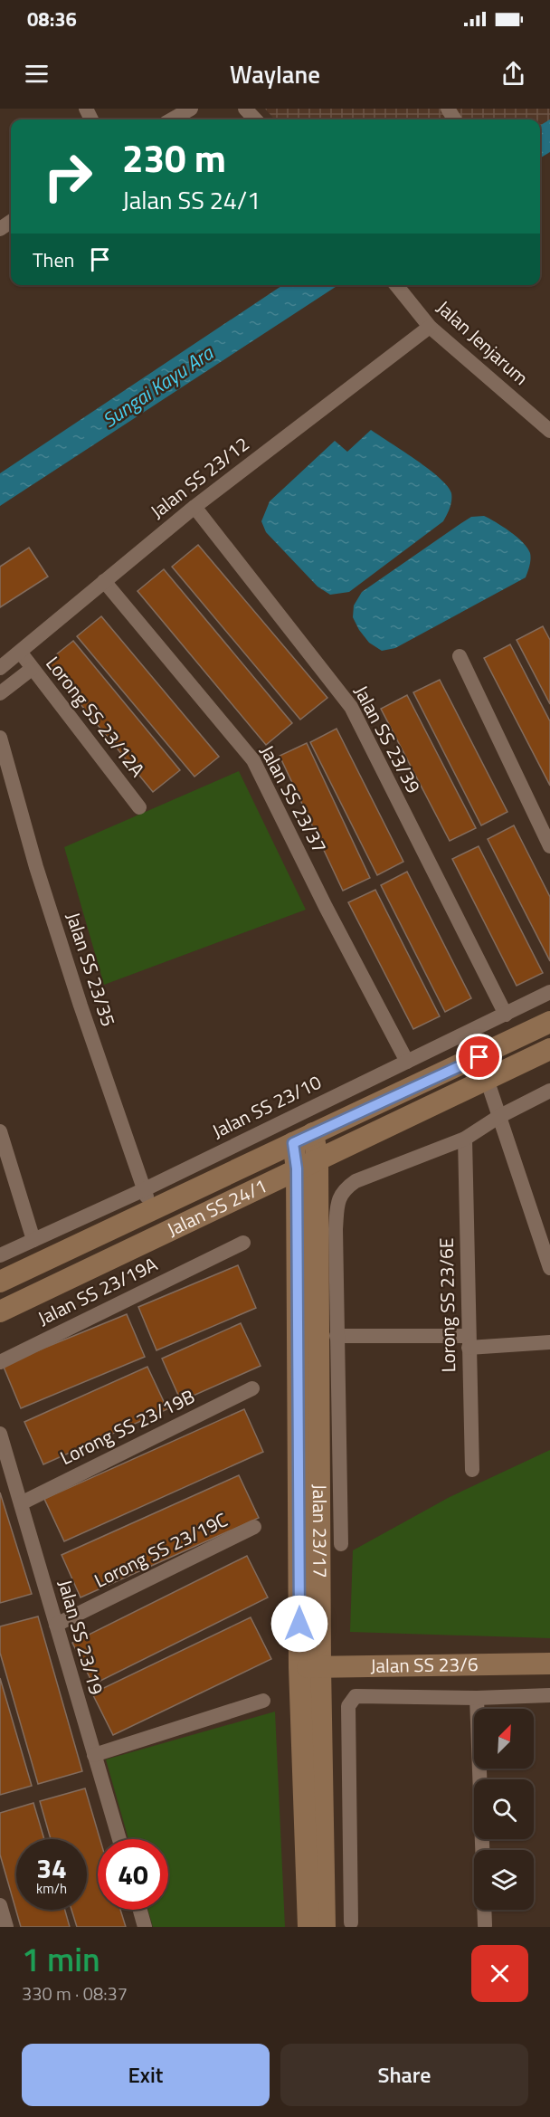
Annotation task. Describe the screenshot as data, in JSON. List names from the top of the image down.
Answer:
{
  "streets": {
    "street": [
      "Jalan Jenjarum",
      "Jalan SS 23/12",
      "Lorong SS 23/12A",
      "Jalan SS 23/39",
      "Jalan SS 23/37",
      "Jalan SS 23/35",
      "Jalan SS 23/10",
      "Jalan SS 24/1",
      "Jalan SS 23/19A",
      "Lorong SS 23/6E",
      "Lorong SS 23/19B",
      "Jalan 23/17",
      "Lorong SS 23/19C",
      "Jalan SS 23/19",
      "Jalan SS 23/6"
    ]
  },
  "crossings": [
    ["Jalan Jenjarum", "Jalan SS 23/12"],
    ["Jalan SS 23/12", "Lorong SS 23/12A"],
    ["Jalan SS 23/12", "Jalan SS 23/39"],
    ["Jalan SS 23/12", "Jalan SS 23/37"],
    ["Jalan SS 23/39", "Jalan SS 23/10"],
    ["Jalan SS 23/37", "Jalan SS 23/10"],
    ["Jalan SS 23/35", "Jalan SS 23/10"],
    ["Jalan SS 23/35", "Jalan SS 24/1"],
    ["Jalan SS 24/1", "Jalan 23/17"],
    ["Lorong SS 23/19B", "Jalan SS 23/19"],
    ["Jalan 23/17", "Jalan SS 23/6"],
    ["Lorong SS 23/19C", "Jalan SS 23/19"]
  ],
  "water": ["Sungai Kayu Ara"],
  "north": "top right",
  "page": {
    "status": "08:36",
    "header": "Waylane",
    "turn": ["230 m", "Jalan SS 24/1"],
    "then": "Then",
    "speed": "34 km/h",
    "limit": "40",
    "heading": ["1 min", "330 m · 08:37"],
    "buttons": ["Exit", "Share"]
  }
}
